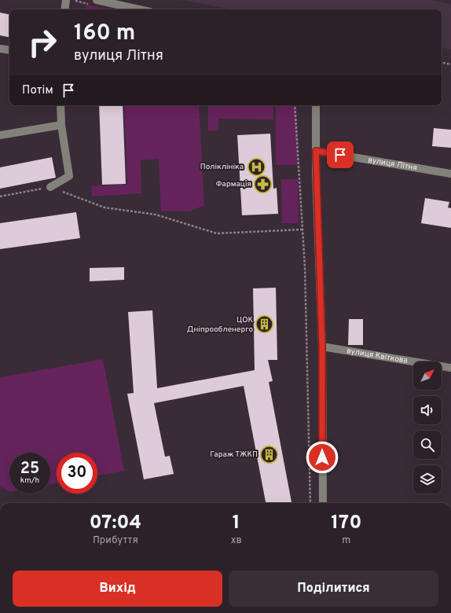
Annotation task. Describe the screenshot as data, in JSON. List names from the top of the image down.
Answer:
{
  "streets": {
    "street": ["вулиця Літня", "вулиця Квіткова"]
  },
  "places": {
    "hospital": ["Поліклініка"],
    "pharmacy": ["Фармація"],
    "building": ["ЦОК Дніпрообленерго", "Гараж ТЖКП"]
  },
  "north": "top right",
  "page": {
    "turn": ["160 m", "вулиця Літня"],
    "then": "Потім",
    "speed": "25 km/h",
    "limit": "30",
    "eta": [
      "07:04",
      "Прибуття",
      "1",
      "хв",
      "170",
      "m"
    ],
    "buttons": ["Вихід", "Поділитися"]
  }
}
